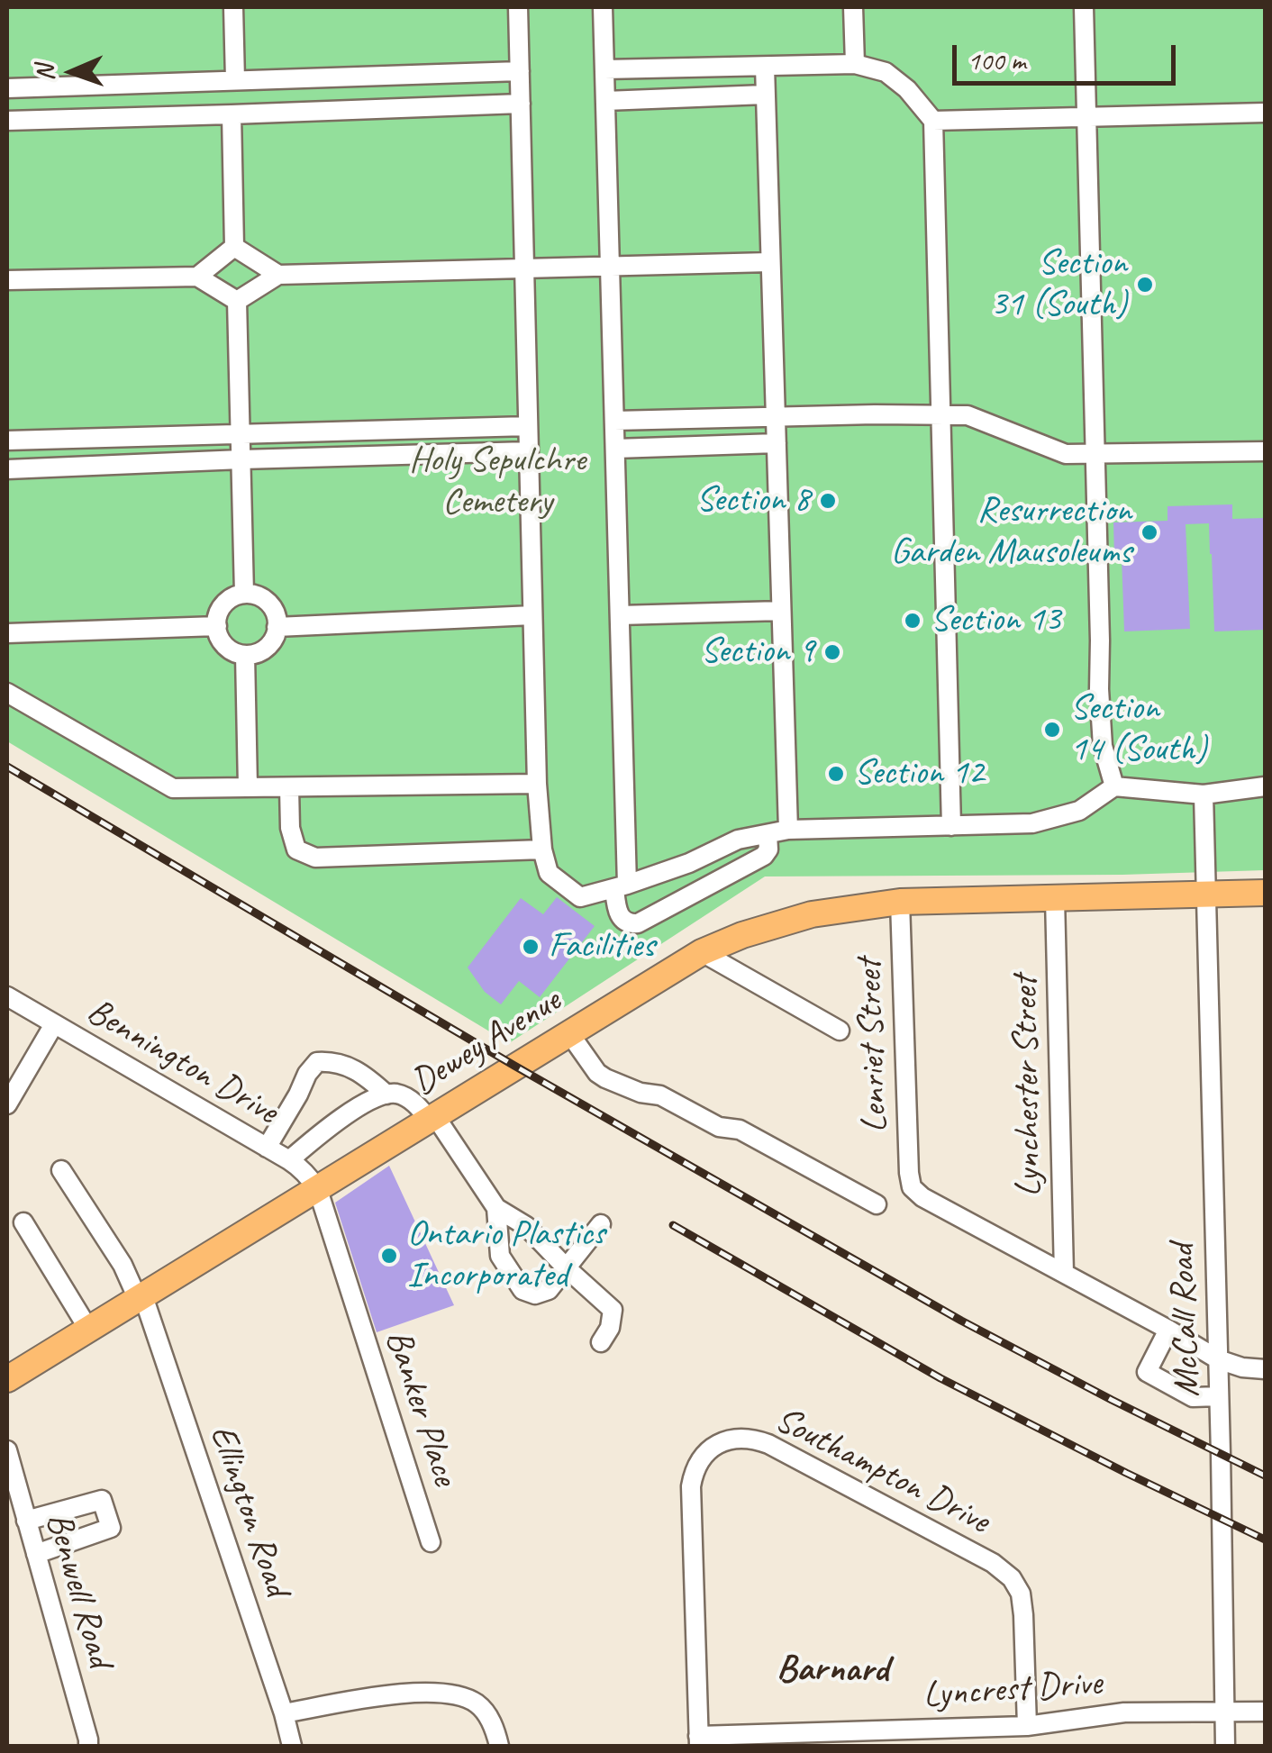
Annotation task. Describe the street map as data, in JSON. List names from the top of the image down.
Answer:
{
  "streets": {
    "main road": ["Dewey Avenue"],
    "street": [
      "Lenriet Street",
      "Bennington Drive",
      "Lynchester Street",
      "McCall Road",
      "Banker Place",
      "Southampton Drive",
      "Ellington Road",
      "Benwell Road",
      "Lyncrest Drive"
    ]
  },
  "crossings": [
    ["Dewey Avenue", "Lenriet Street"],
    ["Dewey Avenue", "Bennington Drive"],
    ["Dewey Avenue", "Lynchester Street"],
    ["Dewey Avenue", "McCall Road"],
    ["Dewey Avenue", "Banker Place"],
    ["Dewey Avenue", "Ellington Road"],
    ["Lenriet Street", "Lynchester Street"],
    ["Bennington Drive", "Banker Place"],
    ["McCall Road", "Lyncrest Drive"],
    ["Southampton Drive", "Lyncrest Drive"]
  ],
  "districts": ["Barnard"],
  "parks": ["Holy Sepulchre Cemetery"],
  "places": [
    "Section 31 (South)",
    "Section 8",
    "Resurrection Garden Mausoleums",
    "Section 13",
    "Section 9",
    "Section 14 (South)",
    "Section 12",
    "Facilities",
    "Ontario Plastics Incorporated"
  ],
  "scale_bar": "100 m",
  "north": "left"
}
